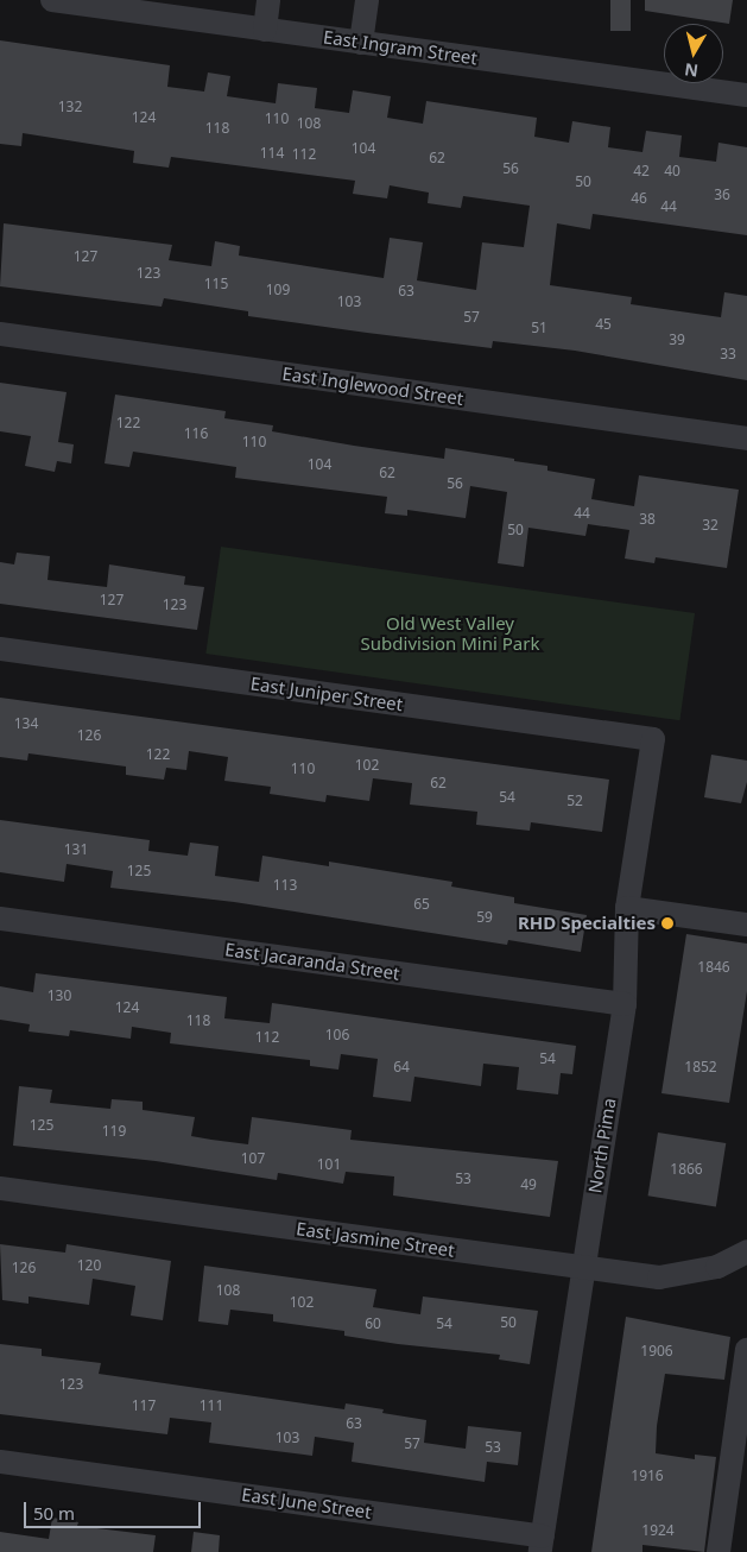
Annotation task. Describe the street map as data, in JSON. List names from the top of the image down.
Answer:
{
  "streets": {
    "street": [
      "East Ingram Street",
      "East Inglewood Street",
      "East Juniper Street",
      "East Jacaranda Street",
      "North Pima",
      "East Jasmine Street",
      "East June Street"
    ]
  },
  "crossings": [
    ["East Juniper Street", "North Pima"],
    ["East Jacaranda Street", "North Pima"],
    ["North Pima", "East Jasmine Street"],
    ["North Pima", "East June Street"]
  ],
  "parks": ["Old West Valley Subdivision Mini Park"],
  "places": ["RHD Specialties"],
  "house_numbers": [
    "132",
    "124",
    "110",
    "108",
    "118",
    "104",
    "114",
    "112",
    "62",
    "56",
    "42",
    "40",
    "50",
    "36",
    "46",
    "44",
    "127",
    "123",
    "115",
    "109",
    "63",
    "103",
    "57",
    "45",
    "51",
    "39",
    "33",
    "122",
    "116",
    "110",
    "104",
    "62",
    "56",
    "44",
    "38",
    "32",
    "50",
    "127",
    "123",
    "134",
    "126",
    "122",
    "102",
    "110",
    "62",
    "54",
    "52",
    "131",
    "125",
    "113",
    "65",
    "59",
    "1846",
    "130",
    "124",
    "118",
    "106",
    "112",
    "54",
    "64",
    "1852",
    "125",
    "119",
    "107",
    "101",
    "1866",
    "53",
    "49",
    "120",
    "126",
    "108",
    "102",
    "50",
    "60",
    "54",
    "1906",
    "123",
    "117",
    "111",
    "63",
    "103",
    "57",
    "53",
    "1916",
    "1924"
  ],
  "scale_bar": "50 m",
  "north": "bottom"
}
